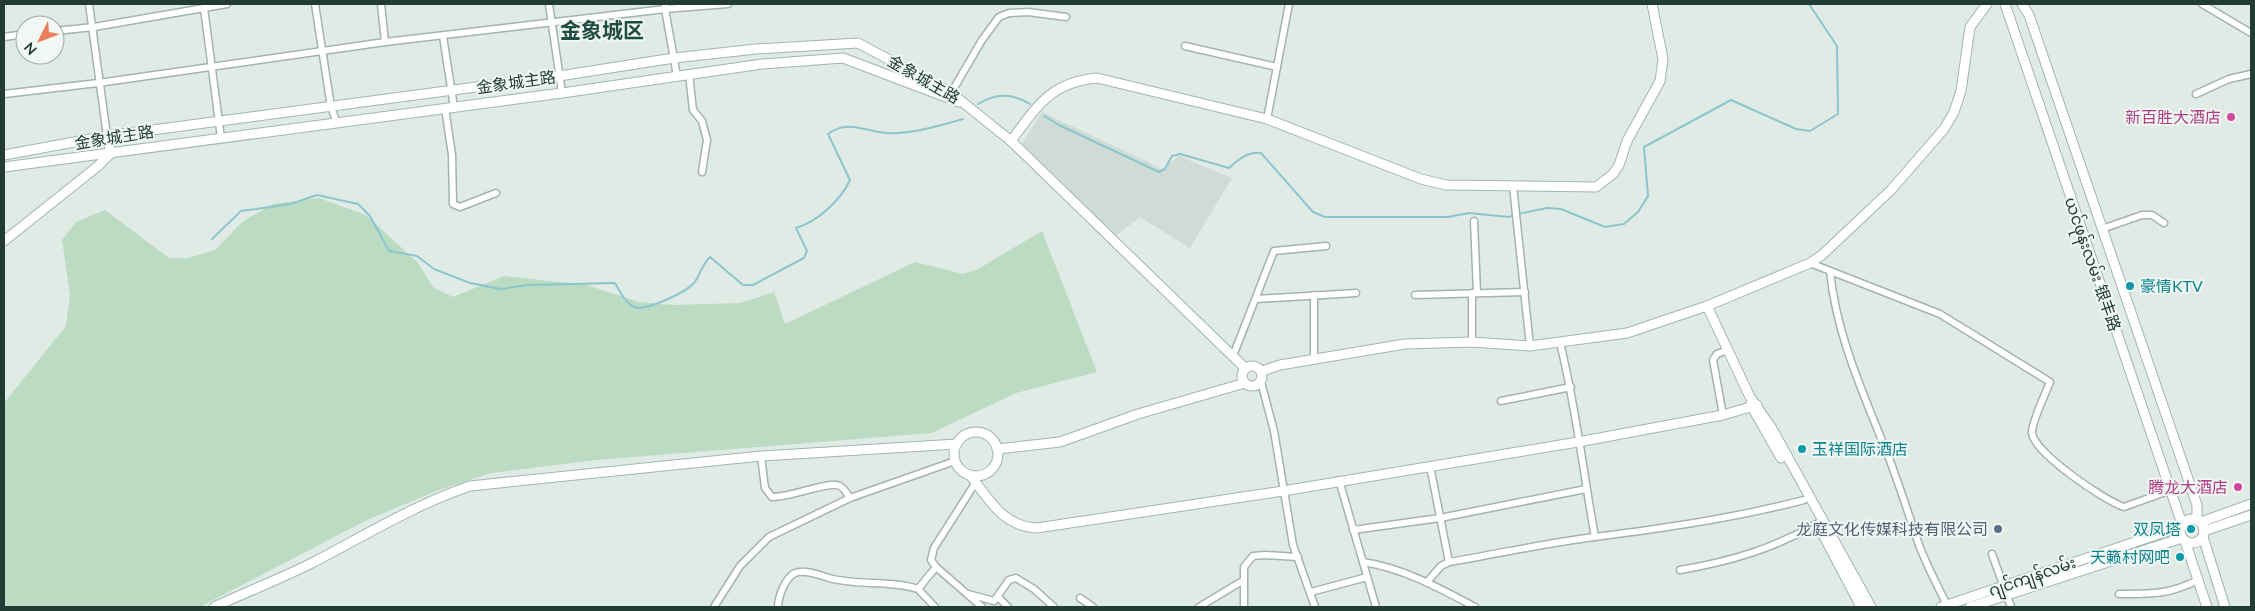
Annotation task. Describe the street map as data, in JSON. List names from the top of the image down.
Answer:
{
  "streets": {
    "main road": ["金象城主路", "ယင်ဖုန်းလမ်း 银丰路", "ဂျင်ကျန်လမ်း"]
  },
  "crossings": [
    ["ယင်ဖုန်းလမ်း 银丰路", "ဂျင်ကျန်လမ်း"]
  ],
  "districts": ["金象城区"],
  "places": [
    "新百胜大酒店",
    "豪情KTV",
    "玉祥国际酒店",
    "腾龙大酒店",
    "龙庭文化传媒科技有限公司",
    "双凤塔",
    "天籁村网吧"
  ],
  "north": "bottom left"
}
